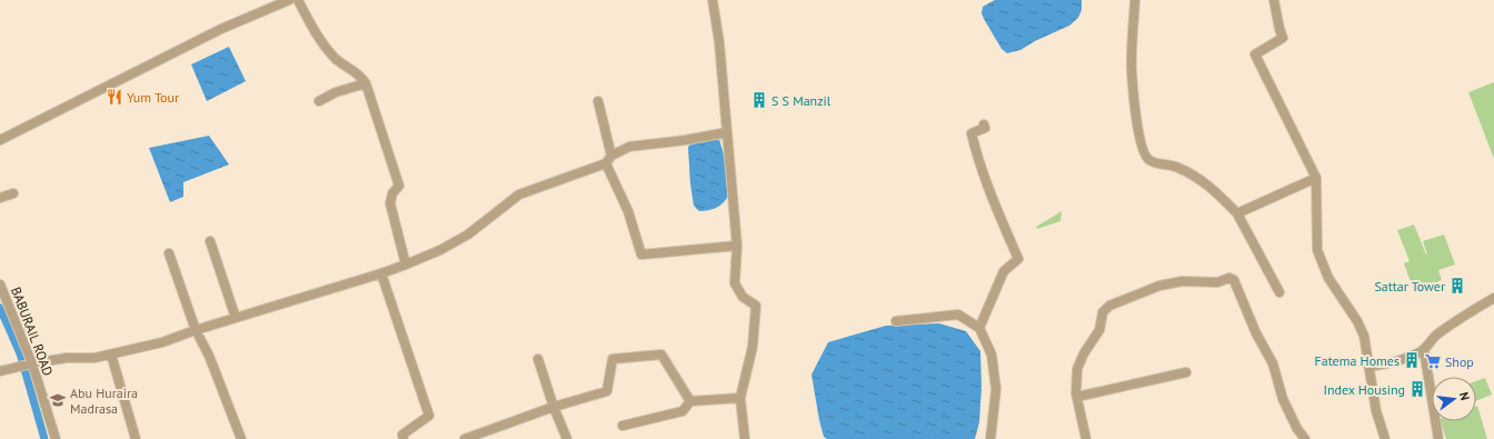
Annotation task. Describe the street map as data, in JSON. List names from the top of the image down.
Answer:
{
  "streets": {
    "street": ["BABURAIL ROAD"]
  },
  "places": {
    "restaurant": ["Yum Tour"],
    "building": [
      "S S Manzil",
      "Sattar Tower",
      "Fatema Homes",
      "Index Housing"
    ],
    "supermarket": ["Shop"],
    "school or university": ["Abu Huraira Madrasa"]
  },
  "north": "right"
}
